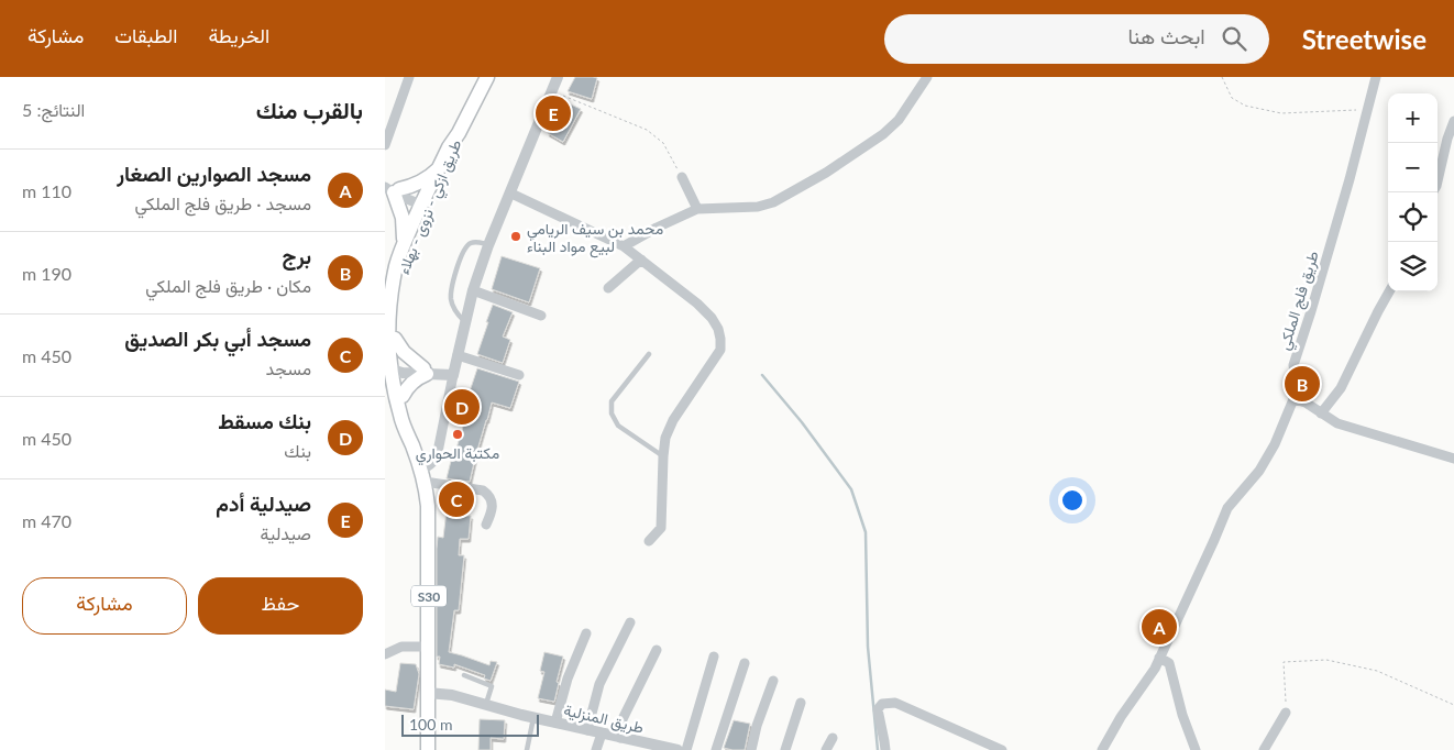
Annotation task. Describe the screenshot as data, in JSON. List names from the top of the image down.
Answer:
{
  "streets": {
    "main road": ["طريق ازكي - نزوى - بهلاء", "S30"],
    "street": ["طريق فلج الملكي", "طريق المنزلية"]
  },
  "crossings": [
    ["طريق ازكي - نزوى - بهلاء", "طريق المنزلية"]
  ],
  "places": ["محمد بن سيف الريامي لبيع مواد البناء", "مكتبة الحواري"],
  "scale_bar": "100 m",
  "page": {
    "header": "Streetwise",
    "search": "ابحث هنا",
    "nav": ["الخريطة", "الطبقات", "مشاركة"],
    "heading": ["بالقرب منك", "النتائج: 5"],
    "map_buttons": ["+", "−"],
    "pins": [
      "E",
      "B",
      "D",
      "C",
      "A"
    ],
    "list": [
      {
        "mark": "A",
        "name": "مسجد الصوارين الصغار",
        "note": "مسجد · طريق فلج الملكي",
        "value": "110 m"
      },
      {
        "mark": "B",
        "name": "برج",
        "note": "مكان · طريق فلج الملكي",
        "value": "190 m"
      },
      {
        "mark": "C",
        "name": "مسجد أبي بكر الصديق",
        "note": "مسجد",
        "value": "450 m"
      },
      {
        "mark": "D",
        "name": "بنك مسقط",
        "note": "بنك",
        "value": "450 m"
      },
      {
        "mark": "E",
        "name": "صيدلية أدم",
        "note": "صيدلية",
        "value": "470 m"
      }
    ],
    "buttons": ["حفظ", "مشاركة"],
    "scale": "100 m"
  }
}
